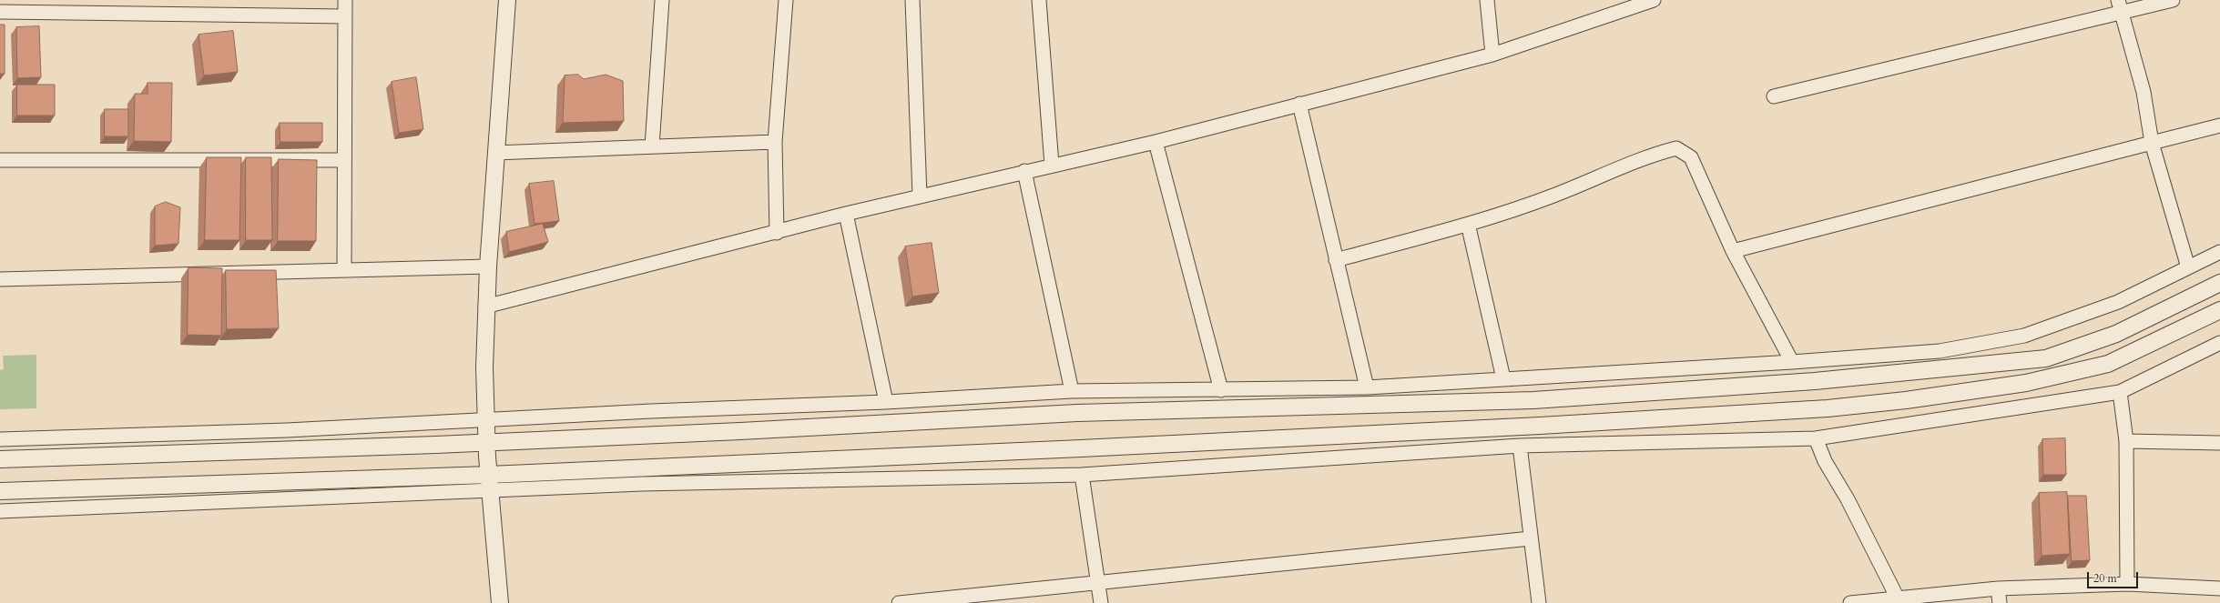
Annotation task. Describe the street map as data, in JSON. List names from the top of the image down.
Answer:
{
  "scale_bar": "20 m"
}
